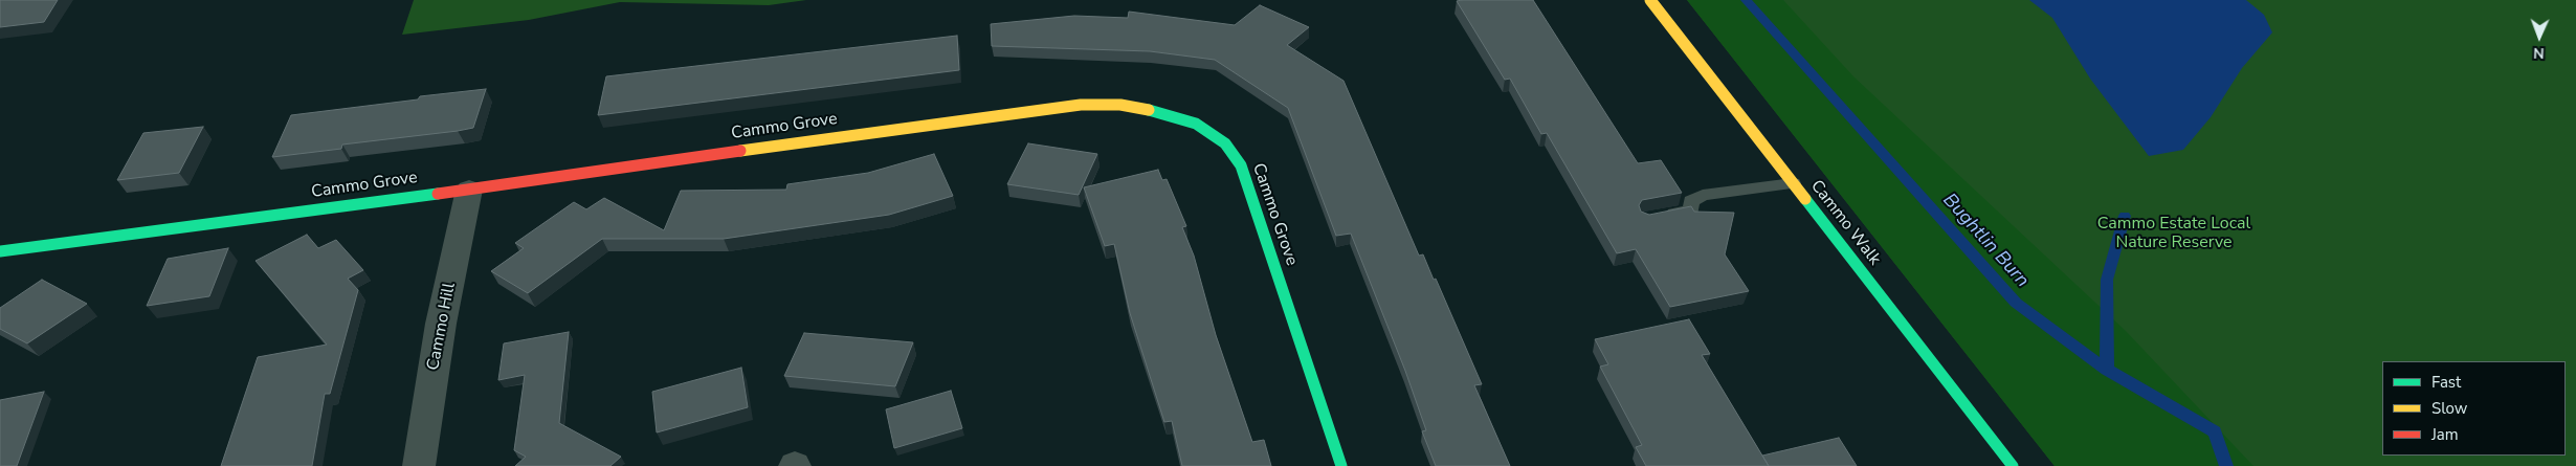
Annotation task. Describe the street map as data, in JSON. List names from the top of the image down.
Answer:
{
  "streets": {
    "street": ["Cammo Grove", "Cammo Walk", "Cammo Hill"]
  },
  "crossings": [
    ["Cammo Grove", "Cammo Hill"]
  ],
  "water": ["Bughtlin Burn"],
  "parks": ["Cammo Estate Local Nature Reserve"],
  "legend": ["Fast", "Slow", "Jam"],
  "north": "bottom"
}
